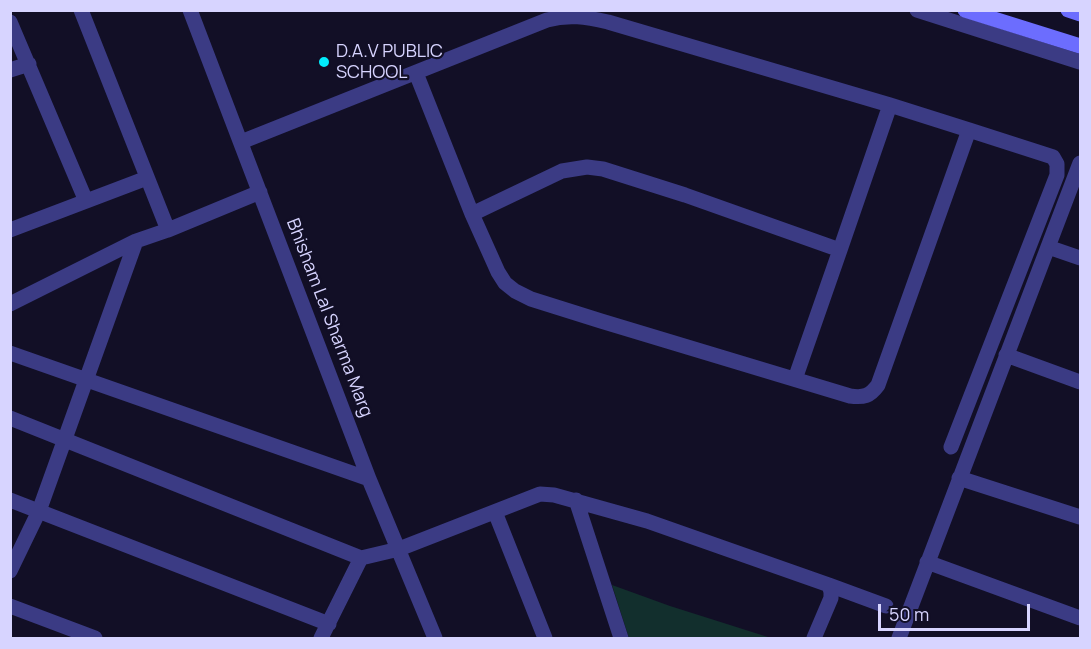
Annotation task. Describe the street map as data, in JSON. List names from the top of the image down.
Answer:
{
  "streets": {
    "street": ["Bhisham Lal Sharma Marg"]
  },
  "places": ["D.A.V PUBLIC SCHOOL"],
  "scale_bar": "50 m"
}
